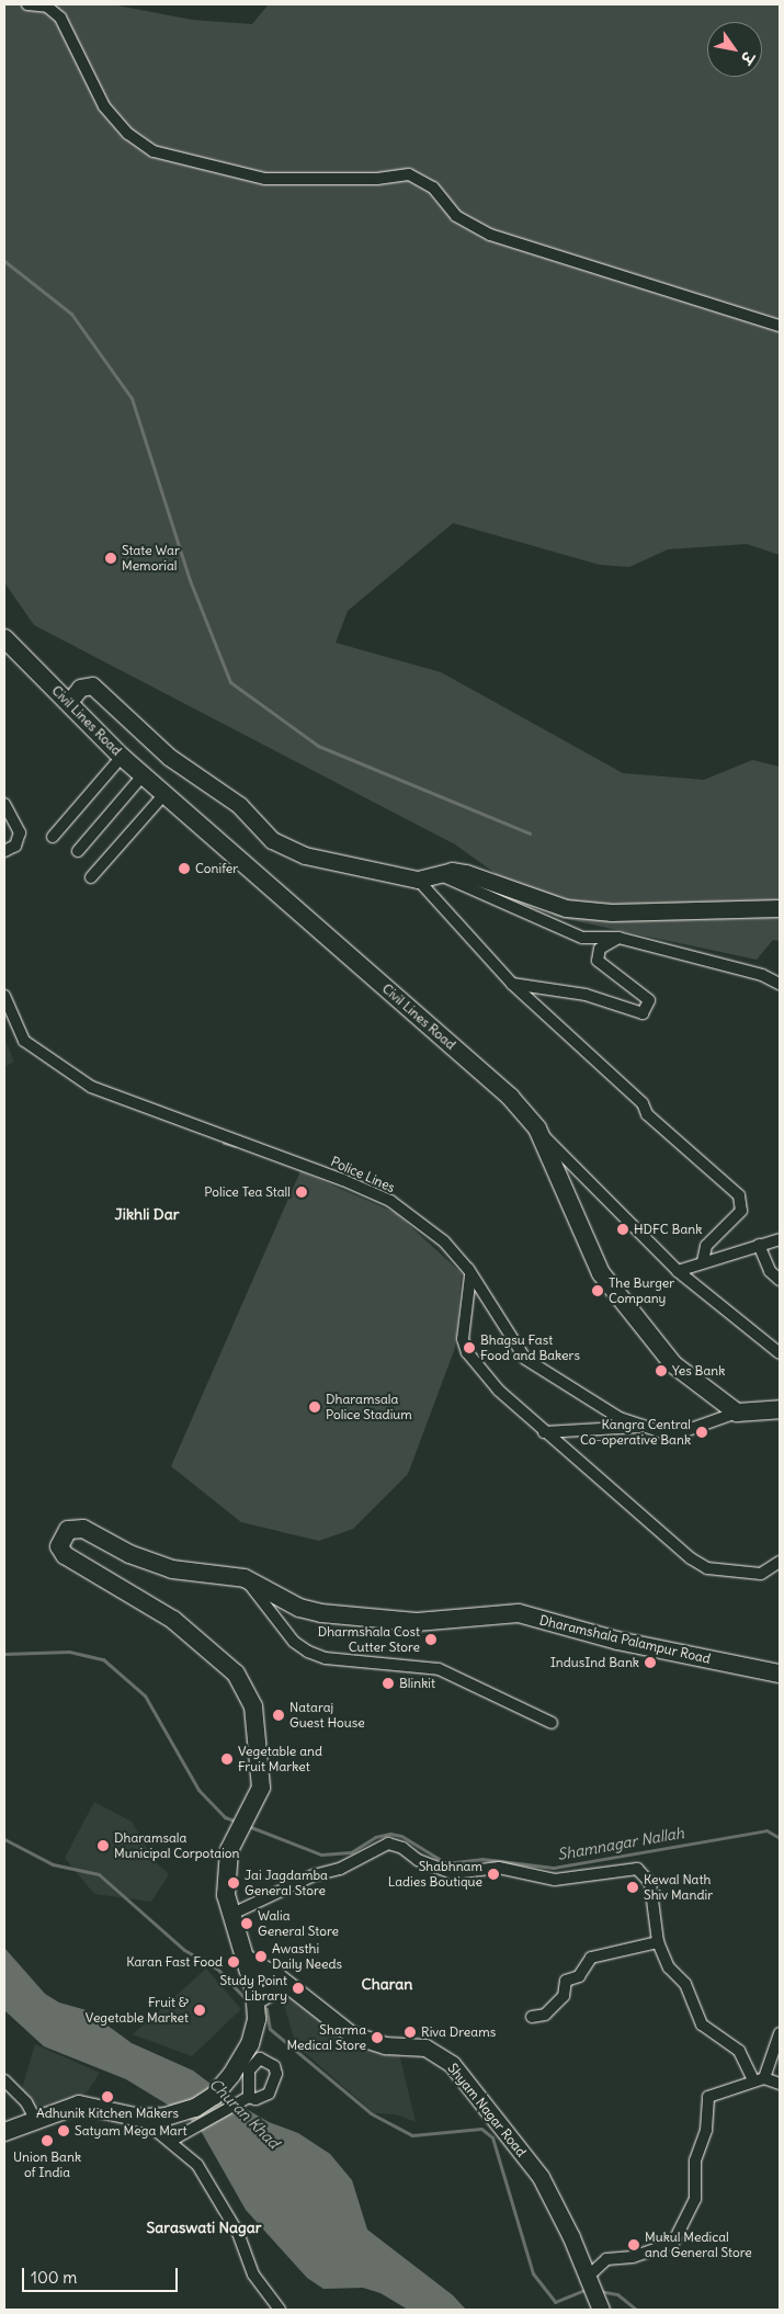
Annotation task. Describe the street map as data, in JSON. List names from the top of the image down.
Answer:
{
  "streets": {
    "main road": ["Civil Lines Road", "Dharamshala Palampur Road"],
    "street": ["Police Lines", "Shyam Nagar Road"]
  },
  "crossings": [
    ["Civil Lines Road", "Police Lines"],
    ["Dharamshala Palampur Road", "Shyam Nagar Road"]
  ],
  "districts": ["Jikhli Dar", "Charan", "Saraswati Nagar"],
  "water": ["Shamnagar Nallah", "Churan Khad"],
  "places": [
    "State War Memorial",
    "Conifer",
    "Police Tea Stall",
    "HDFC Bank",
    "The Burger Company",
    "Bhagsu Fast Food and Bakers",
    "Yes Bank",
    "Dharamsala Police Stadium",
    "Kangra Central Co-operative Bank",
    "Dharmshala Cost Cutter Store",
    "IndusInd Bank",
    "Blinkit",
    "Nataraj Guest House",
    "Vegetable and Fruit Market",
    "Dharamsala Municipal Corpotaion",
    "Shabhnam Ladies Boutique",
    "Jai Jagdamba General Store",
    "Kewal Nath Shiv Mandir",
    "Walia General Store",
    "Awasthi Daily Needs",
    "Karan Fast Food",
    "Study Point Library",
    "Fruit & Vegetable Market",
    "Riva Dreams",
    "Sharma Medical Store",
    "Adhunik Kitchen Makers",
    "Satyam Mega Mart",
    "Union Bank of India",
    "Mukul Medical and General Store"
  ],
  "scale_bar": "100 m",
  "north": "bottom right"
}
